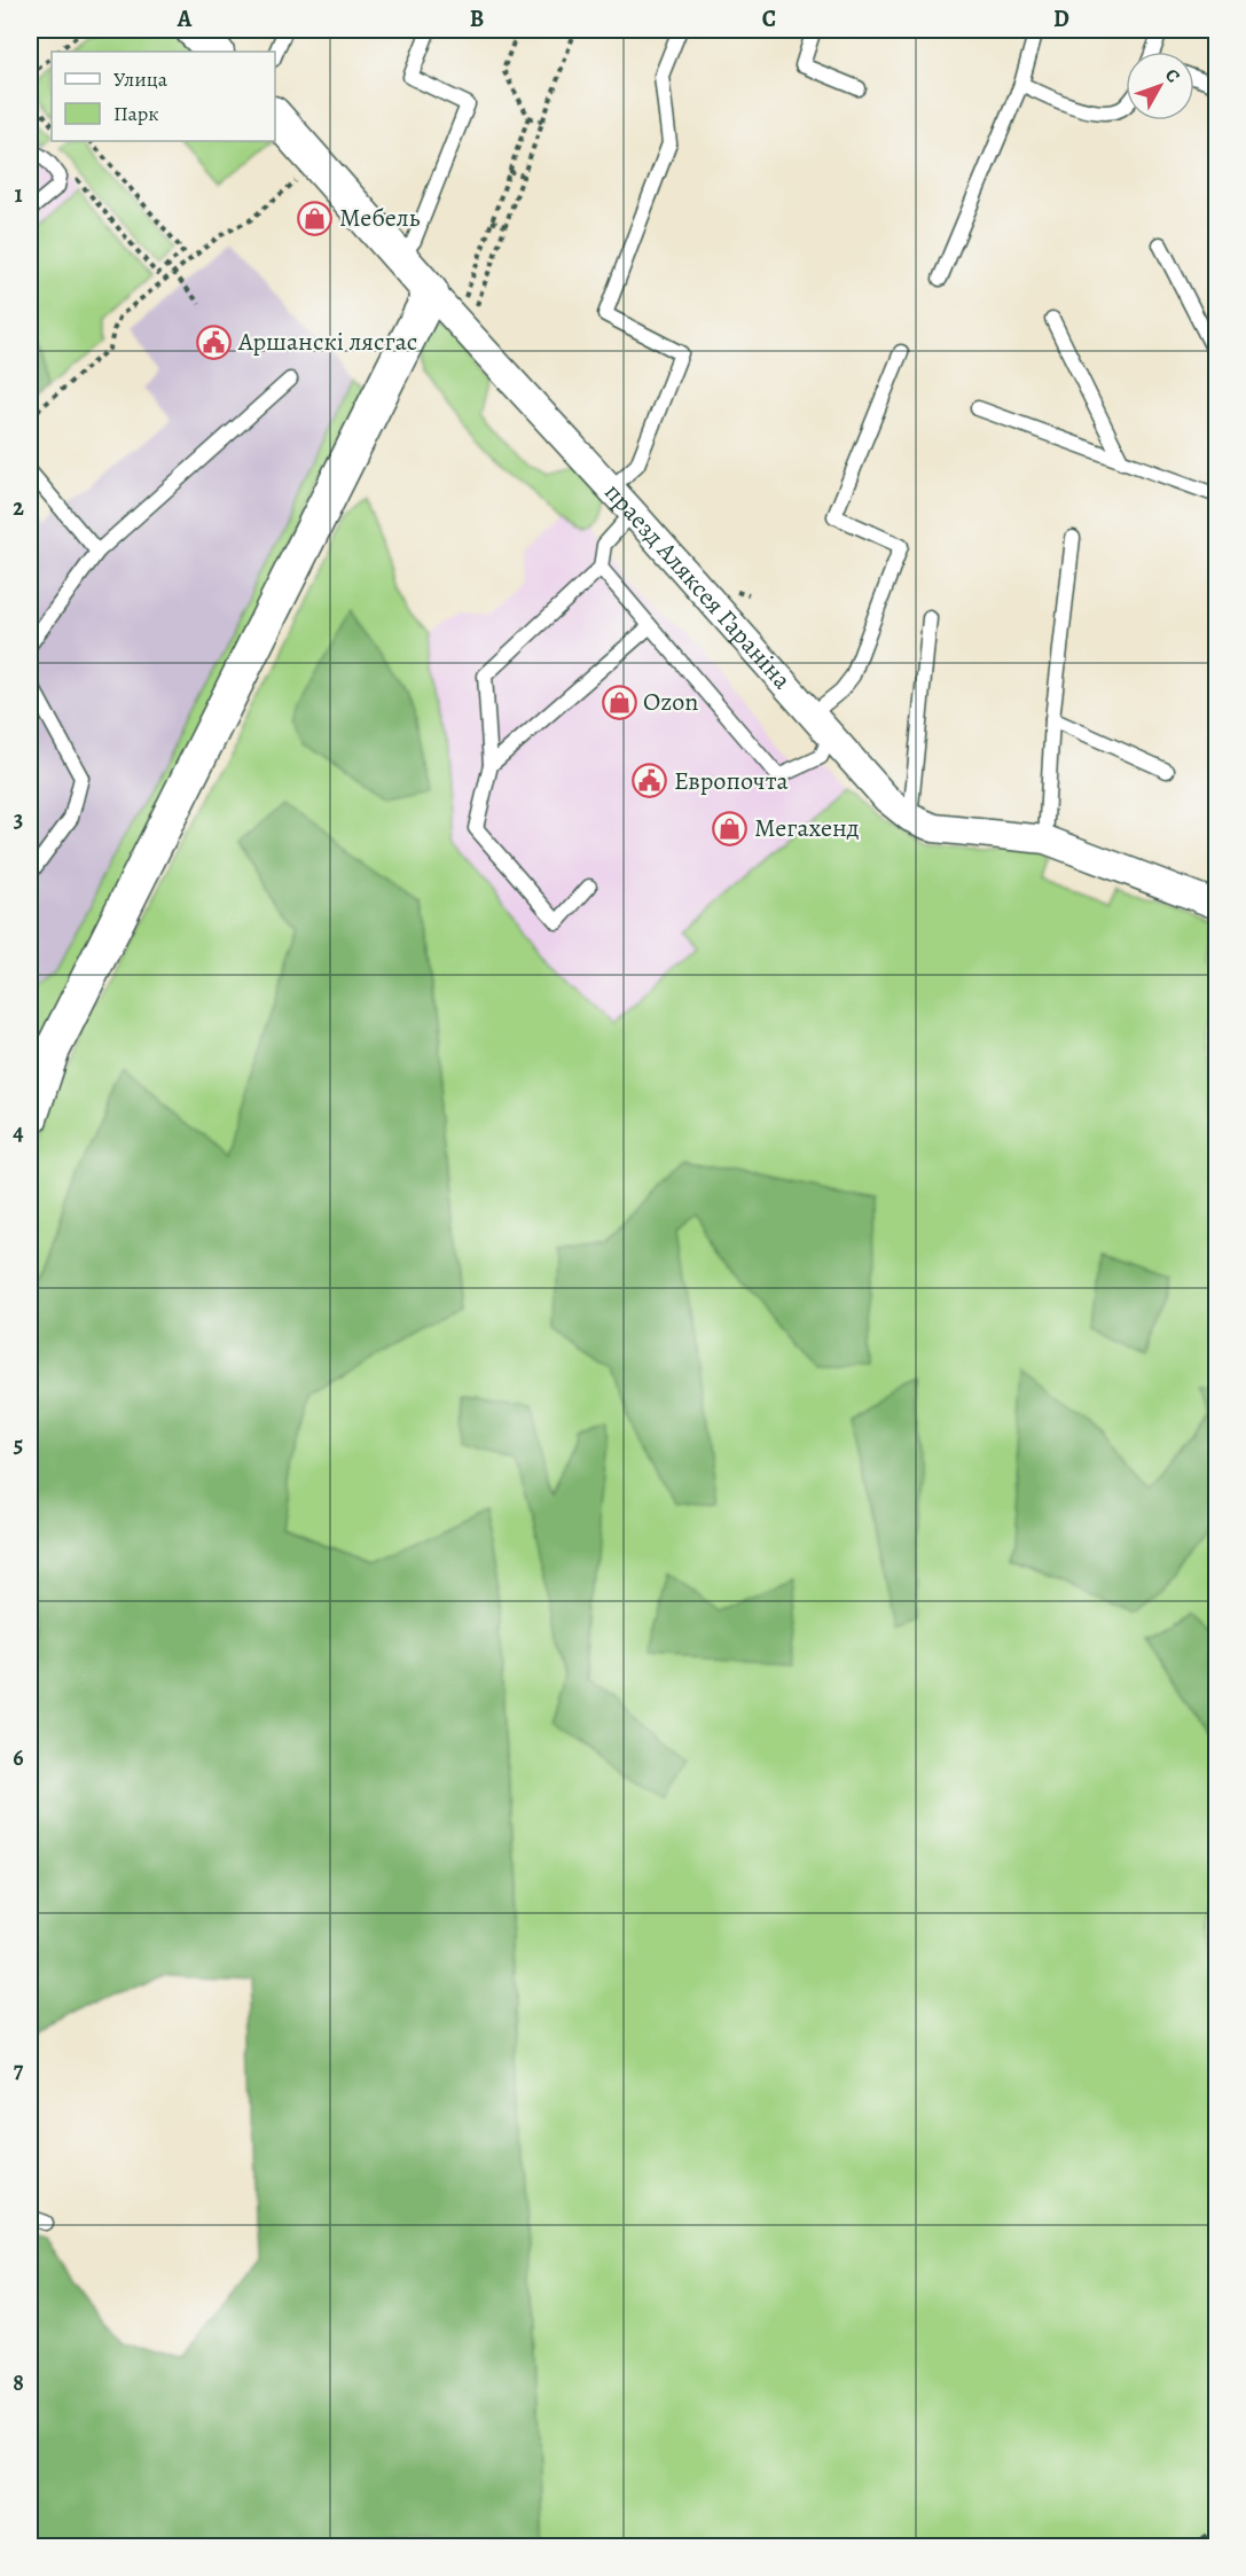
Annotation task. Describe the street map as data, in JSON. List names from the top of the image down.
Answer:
{
  "streets": {
    "street": ["праезд Аляксея Гараніна"]
  },
  "places": {
    "shop": ["Мебель", "Ozon", "Мегахенд"],
    "public building": ["Аршанскі лясгас", "Европочта"]
  },
  "legend": ["Улица", "Парк"],
  "north": "top right",
  "grid": {
    "columns": [
      "A",
      "B",
      "C",
      "D"
    ],
    "rows": [
      "1",
      "2",
      "3",
      "4",
      "5",
      "6",
      "7",
      "8"
    ]
  }
}
